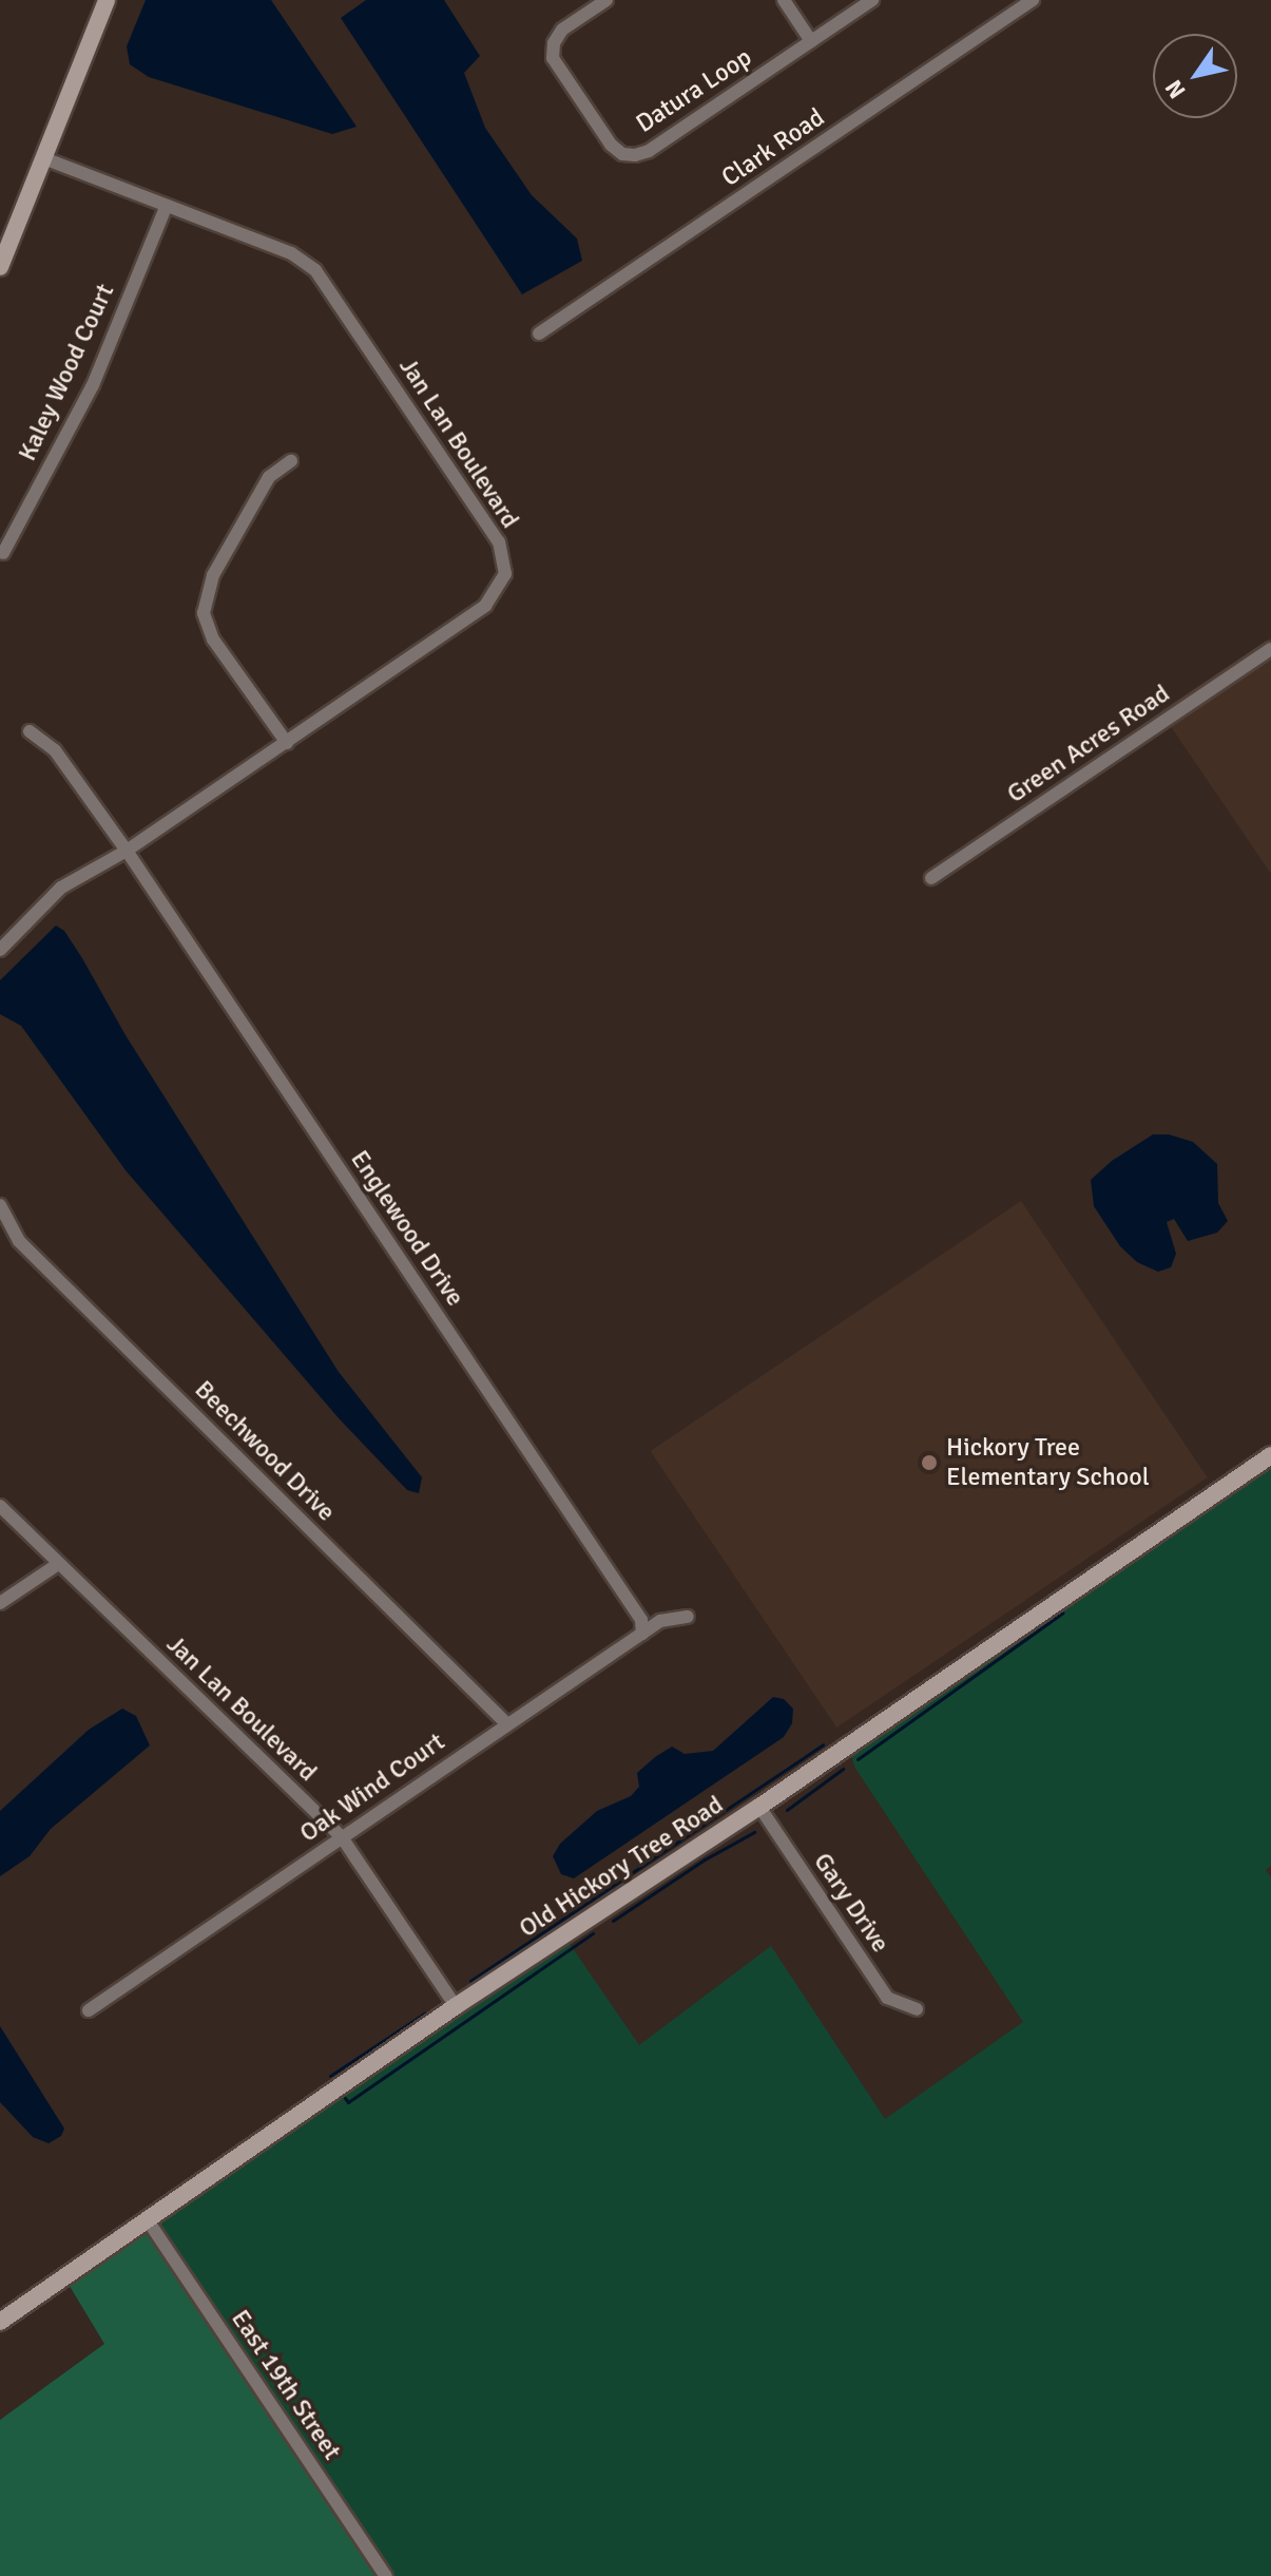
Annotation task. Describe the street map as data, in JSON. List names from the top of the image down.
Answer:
{
  "streets": {
    "street": [
      "Datura Loop",
      "Clark Road",
      "Kaley Wood Court",
      "Jan Lan Boulevard",
      "Green Acres Road",
      "Englewood Drive",
      "Beechwood Drive",
      "Oak Wind Court",
      "Old Hickory Tree Road",
      "Gary Drive",
      "East 19th Street"
    ]
  },
  "crossings": [
    ["Kaley Wood Court", "Jan Lan Boulevard"],
    ["Jan Lan Boulevard", "Englewood Drive"],
    ["Jan Lan Boulevard", "Oak Wind Court"],
    ["Jan Lan Boulevard", "Old Hickory Tree Road"],
    ["Englewood Drive", "Oak Wind Court"],
    ["Beechwood Drive", "Oak Wind Court"],
    ["Old Hickory Tree Road", "Gary Drive"],
    ["Old Hickory Tree Road", "East 19th Street"]
  ],
  "places": ["Hickory Tree Elementary School"],
  "north": "bottom left"
}
